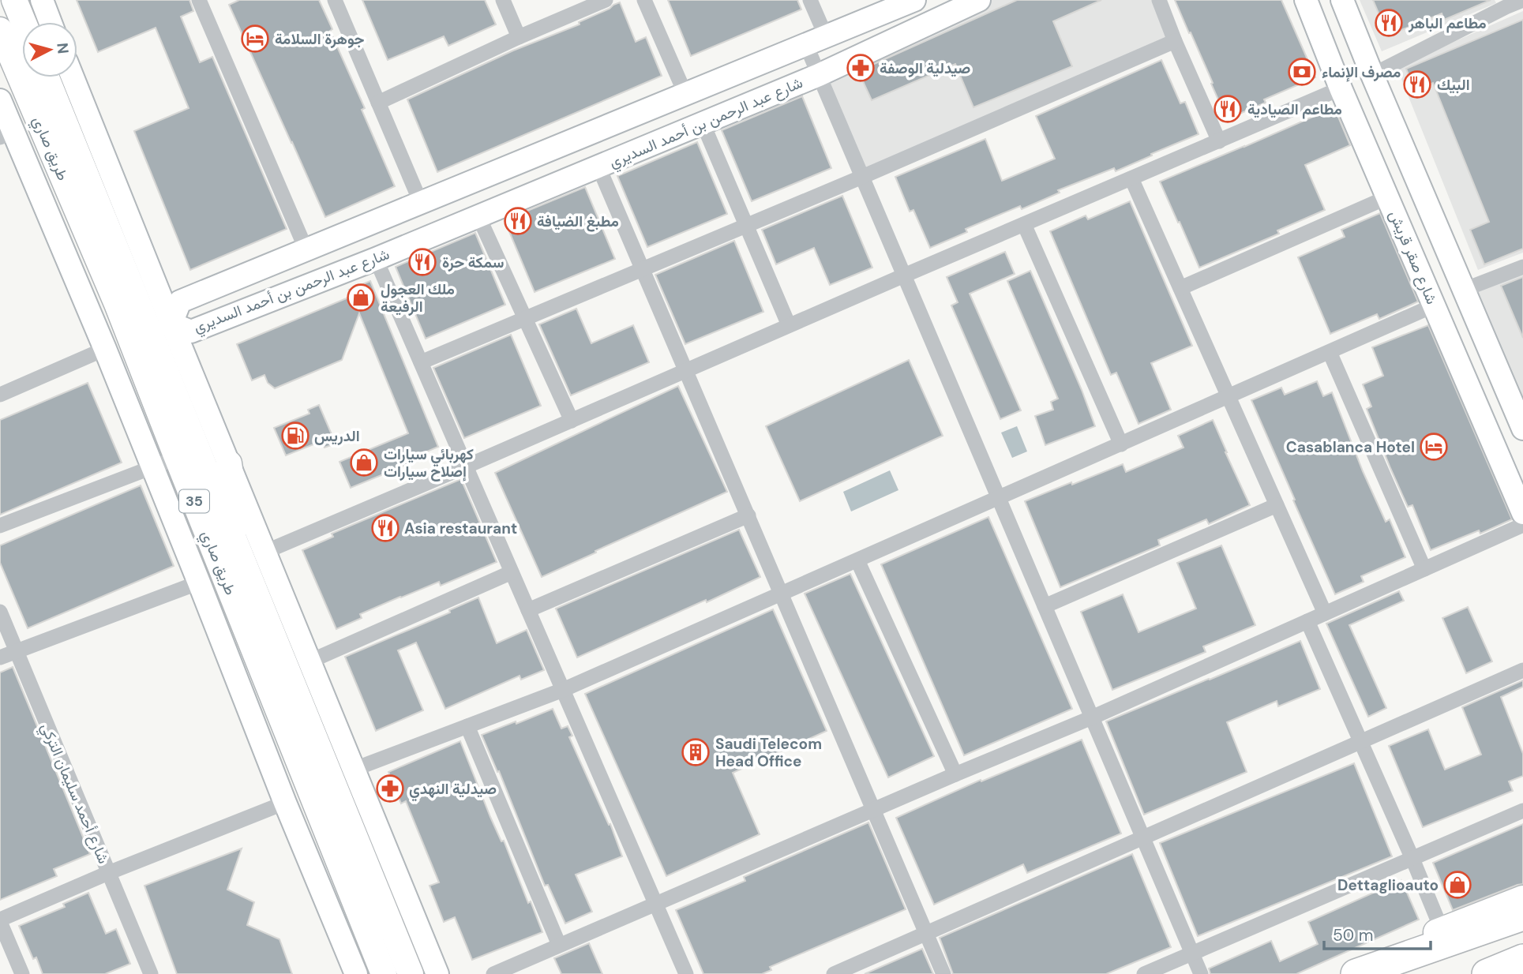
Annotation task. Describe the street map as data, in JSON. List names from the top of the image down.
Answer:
{
  "streets": {
    "main road": ["طريق صاري", "35"],
    "street": ["شارع عبد الرحمن بن أحمد السديري", "شارع صقر قريش", "شارع أحمد سليمان التركي"]
  },
  "places": {
    "restaurant": [
      "مطاعم الباهر",
      "البيك",
      "مطاعم الصيادية",
      "مطبغ الضيافة",
      "سمكة حرة",
      "Asia restaurant"
    ],
    "hotel": ["جوهرة السلامة", "Casablanca Hotel"],
    "pharmacy": ["صيدلية الوصفة", "صيدلية النهدي"],
    "bank": ["مصرف الإنماء"],
    "shop": ["ملك العجول الرفيعة", "كهربائي سيارات إصلاح سيارات", "Dettaglioauto"],
    "fuel station": ["الدريس"],
    "building": ["Saudi Telecom Head Office"]
  },
  "scale_bar": "50 m",
  "north": "right"
}
